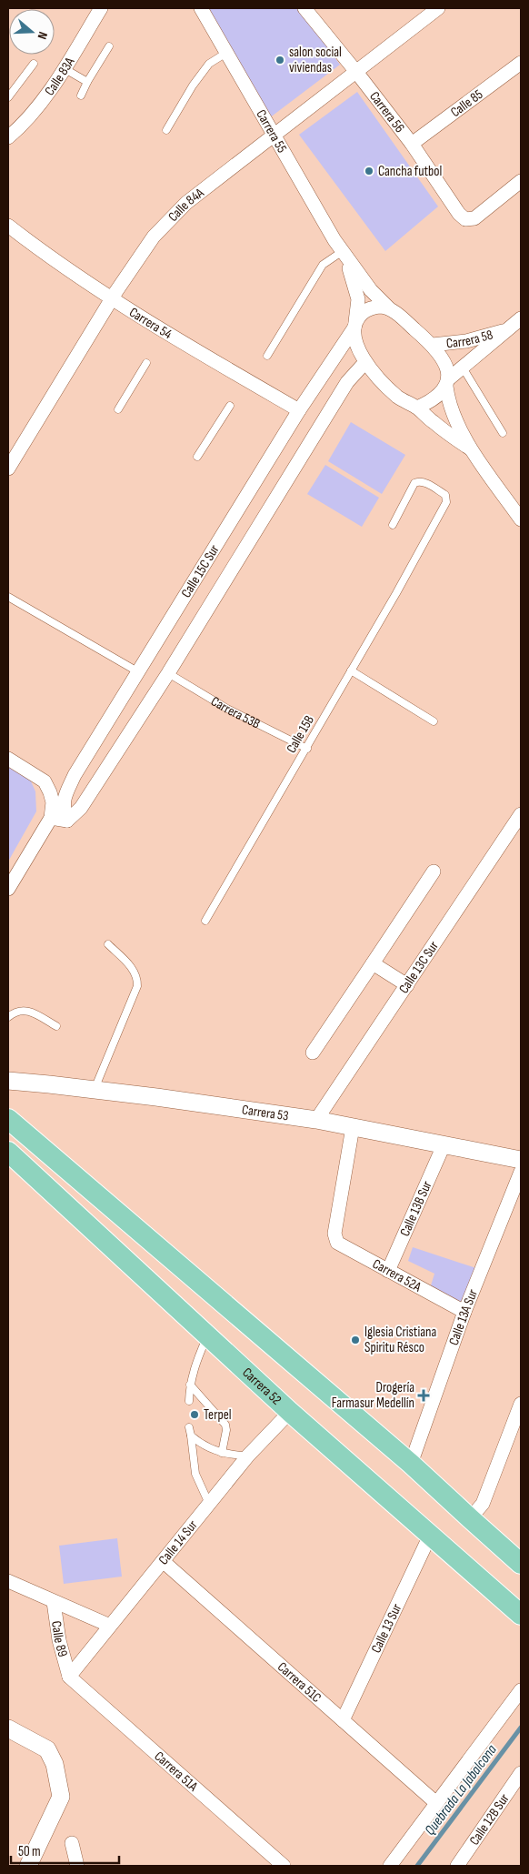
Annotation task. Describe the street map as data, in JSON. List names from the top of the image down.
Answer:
{
  "streets": {
    "main road": ["Carrera 52"],
    "street": [
      "Calle 83A",
      "Calle 85",
      "Carrera 56",
      "Carrera 55",
      "Calle 84A",
      "Carrera 54",
      "Carrera 58",
      "Calle 15C Sur",
      "Calle 13C Sur",
      "Carrera 53",
      "Calle 13B Sur",
      "Carrera 52A",
      "Calle 13A Sur",
      "Calle 14 Sur",
      "Calle 13 Sur",
      "Calle 89",
      "Carrera 51C",
      "Carrera 51A",
      "Calle 12B Sur"
    ],
    "lane": ["Carrera 53B", "Calle 15B"]
  },
  "crossings": [
    ["Calle 85", "Carrera 56"],
    ["Carrera 56", "Calle 84A"],
    ["Carrera 55", "Calle 84A"],
    ["Carrera 55", "Carrera 58"],
    ["Carrera 55", "Calle 15C Sur"],
    ["Calle 84A", "Carrera 54"],
    ["Carrera 54", "Calle 15C Sur"],
    ["Calle 15C Sur", "Carrera 53B"],
    ["Carrera 53B", "Calle 15B"],
    ["Calle 13C Sur", "Carrera 53"],
    ["Carrera 53", "Calle 13B Sur"],
    ["Carrera 53", "Carrera 52A"],
    ["Calle 13B Sur", "Carrera 52A"],
    ["Carrera 52A", "Calle 13A Sur"],
    ["Carrera 52", "Calle 14 Sur"],
    ["Carrera 52", "Calle 13 Sur"],
    ["Calle 14 Sur", "Calle 89"],
    ["Calle 14 Sur", "Carrera 51C"],
    ["Calle 14 Sur", "Carrera 51A"],
    ["Calle 13 Sur", "Carrera 51C"],
    ["Calle 89", "Carrera 51A"]
  ],
  "water": ["Quebrada La Jabalcona"],
  "places": {
    "other": [
      "salon social viviendas",
      "Cancha futbol",
      "Iglesia Cristiana Spiritu Résco",
      "Terpel"
    ],
    "health": ["Drogería Farmasur Medellín"]
  },
  "scale_bar": "50 m",
  "north": "right"
}
